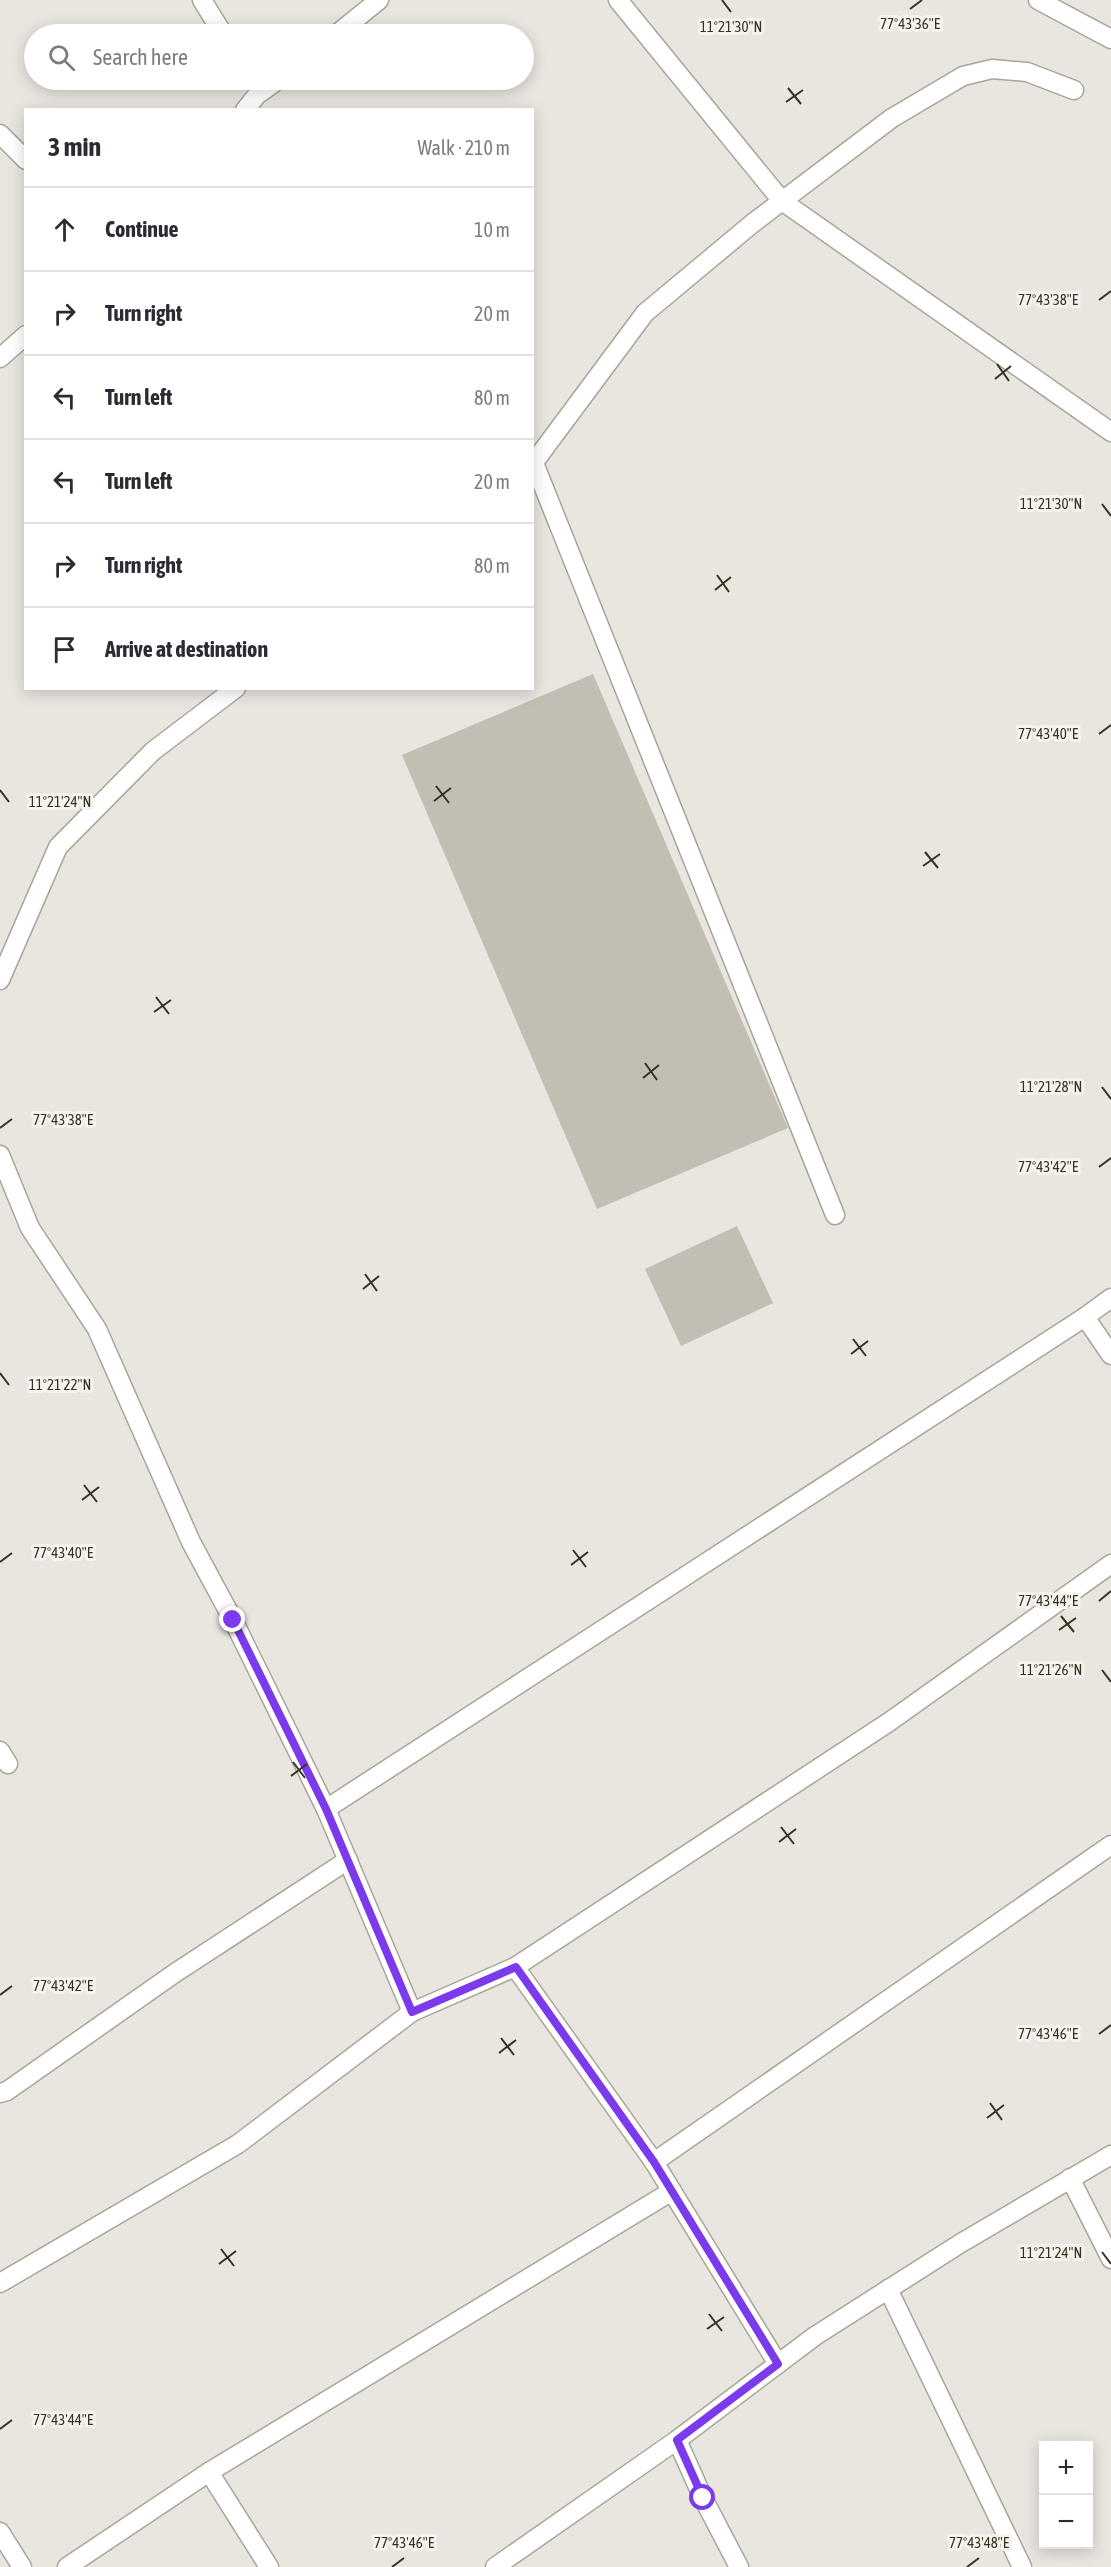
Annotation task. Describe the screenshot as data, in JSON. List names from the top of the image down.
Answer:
{
  "page": {
    "search": "Search here",
    "heading": ["3 min", "Walk · 210 m"],
    "list": [
      ["Continue", "10 m"],
      ["Turn right", "20 m"],
      ["Turn left", "80 m"],
      ["Turn left", "20 m"],
      ["Turn right", "80 m"],
      "Arrive at destination"
    ],
    "map_buttons": ["+", "−"]
  },
  "coordinates": [
    "77°43'36\"E",
    "11°21'30\"N",
    "77°43'38\"E",
    "77°43'40\"E",
    "11°21'24\"N",
    "11°21'28\"N",
    "77°43'42\"E",
    "11°21'22\"N",
    "77°43'44\"E",
    "11°21'26\"N",
    "77°43'46\"E",
    "77°43'48\"E"
  ]
}
